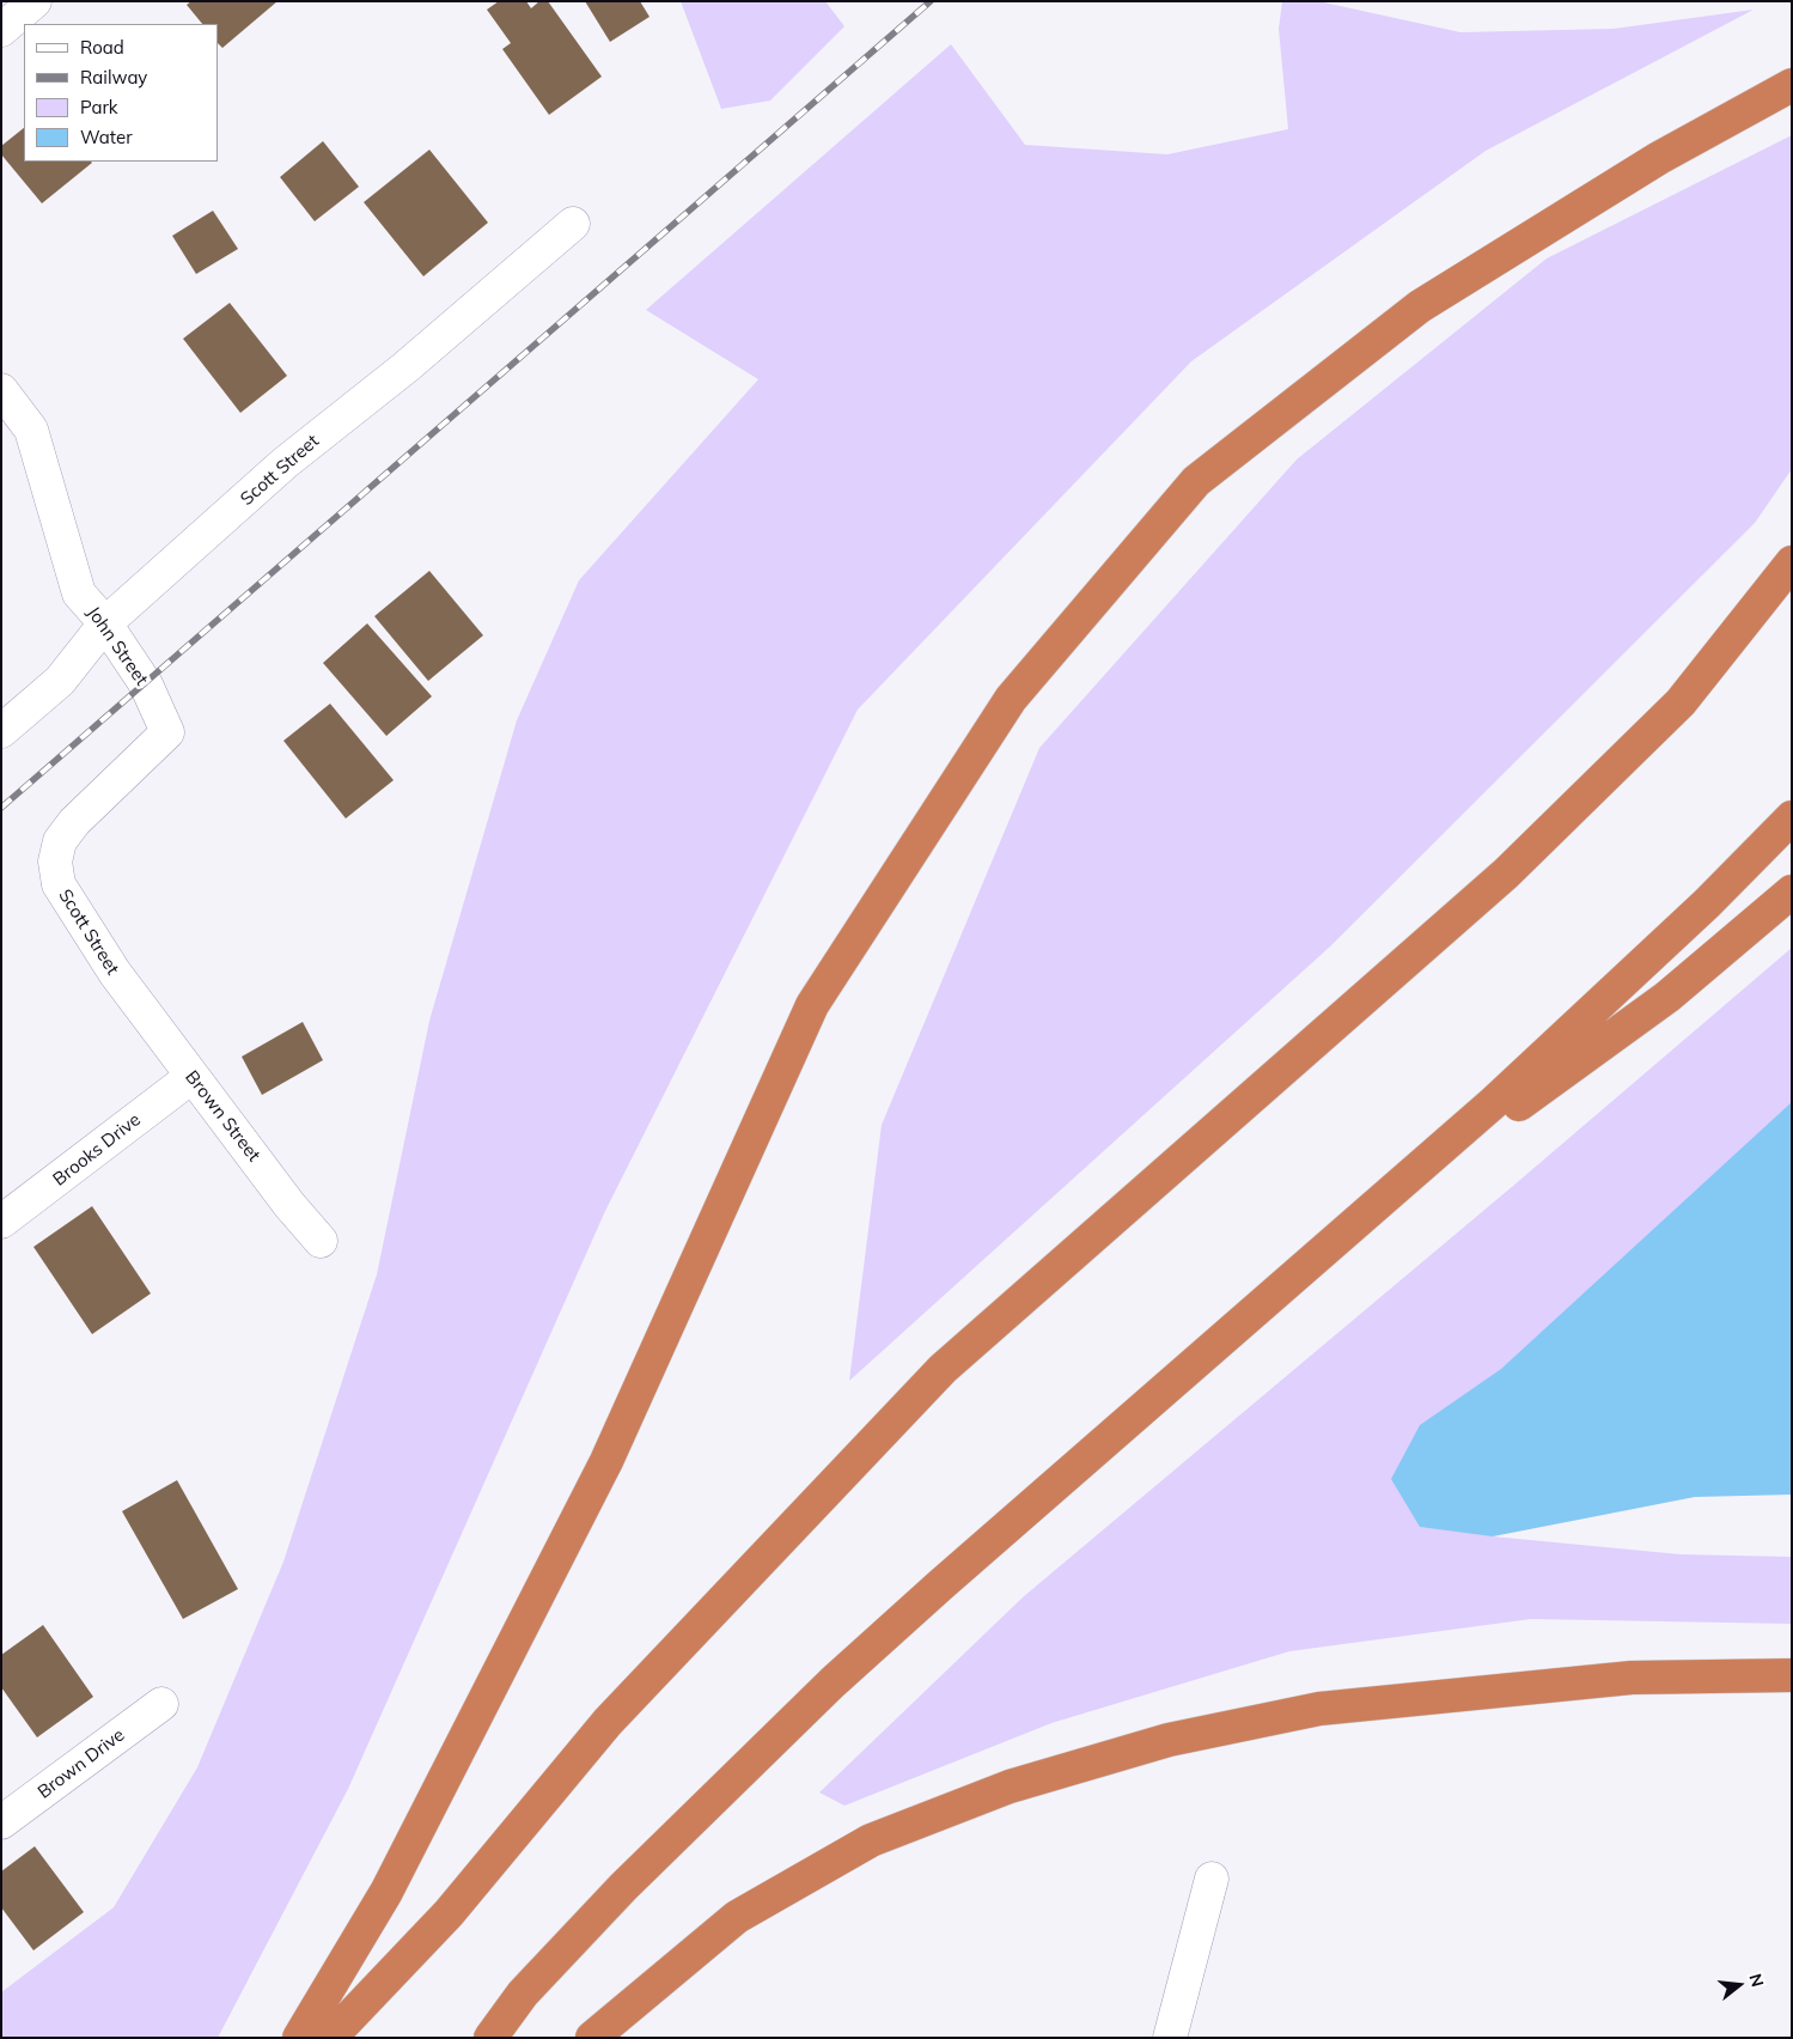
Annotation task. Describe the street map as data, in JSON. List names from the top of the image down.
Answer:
{
  "streets": {
    "street": [
      "Scott Street",
      "John Street",
      "Brown Street",
      "Brooks Drive",
      "Brown Drive"
    ]
  },
  "crossings": [
    ["Scott Street", "John Street"],
    ["Scott Street", "Brown Street"],
    ["Brown Street", "Brooks Drive"]
  ],
  "legend": [
    "Road",
    "Railway",
    "Park",
    "Water"
  ],
  "north": "right"
}
